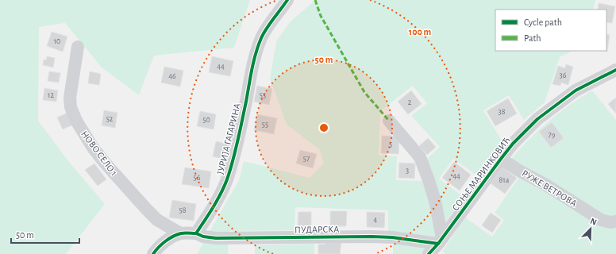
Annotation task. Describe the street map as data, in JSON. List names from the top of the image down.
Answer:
{
  "streets": {
    "street": [
      "ЈУРИЈА ГАГАРИНА",
      "НОВО СЕЛО 1",
      "СОЊЕ МАРИНКОВИЋ",
      "РУЖЕ ВЕТРОВА",
      "ПУДАРСКА"
    ]
  },
  "crossings": [
    ["ЈУРИЈА ГАГАРИНА", "ПУДАРСКА"],
    ["СОЊЕ МАРИНКОВИЋ", "РУЖЕ ВЕТРОВА"],
    ["СОЊЕ МАРИНКОВИЋ", "ПУДАРСКА"]
  ],
  "house_numbers": [
    "10",
    "44",
    "36",
    "46",
    "12",
    "53",
    "2",
    "38",
    "52",
    "50",
    "55",
    "79",
    "5",
    "57",
    "3",
    "44",
    "56",
    "81a",
    "58",
    "4"
  ],
  "legend": ["Cycle path", "Path"],
  "scale_bar": "50 m",
  "north": "top right",
  "rings": ["100 m", "50 m"]
}
